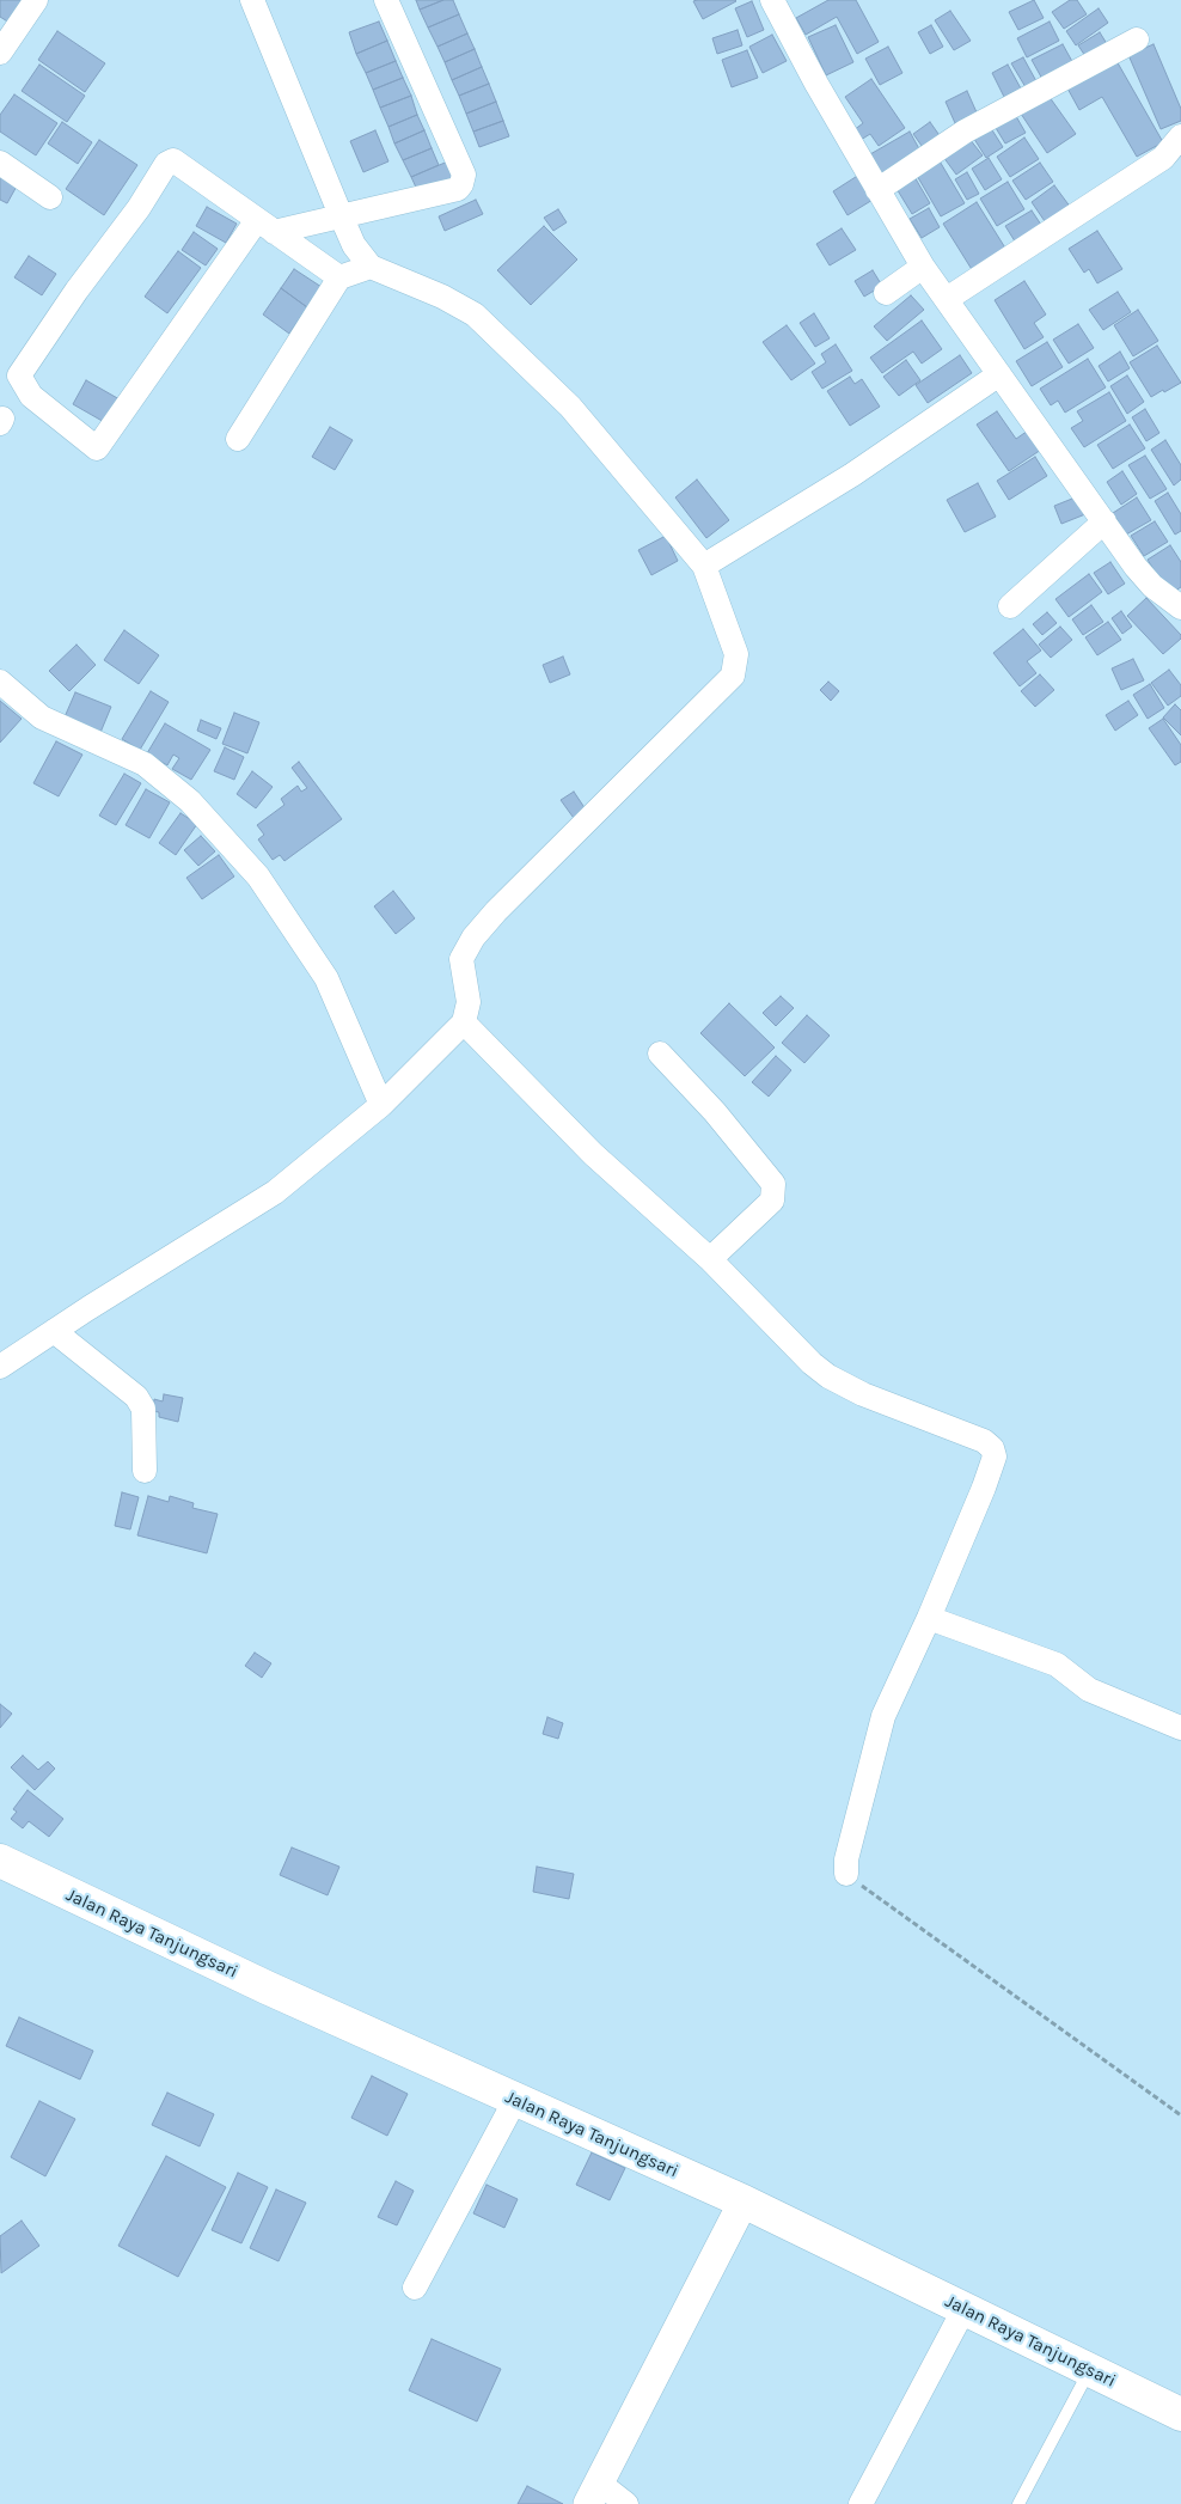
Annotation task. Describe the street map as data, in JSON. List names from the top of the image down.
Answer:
{
  "streets": {
    "highway": ["Jalan Raya Tanjungsari"]
  }
}
